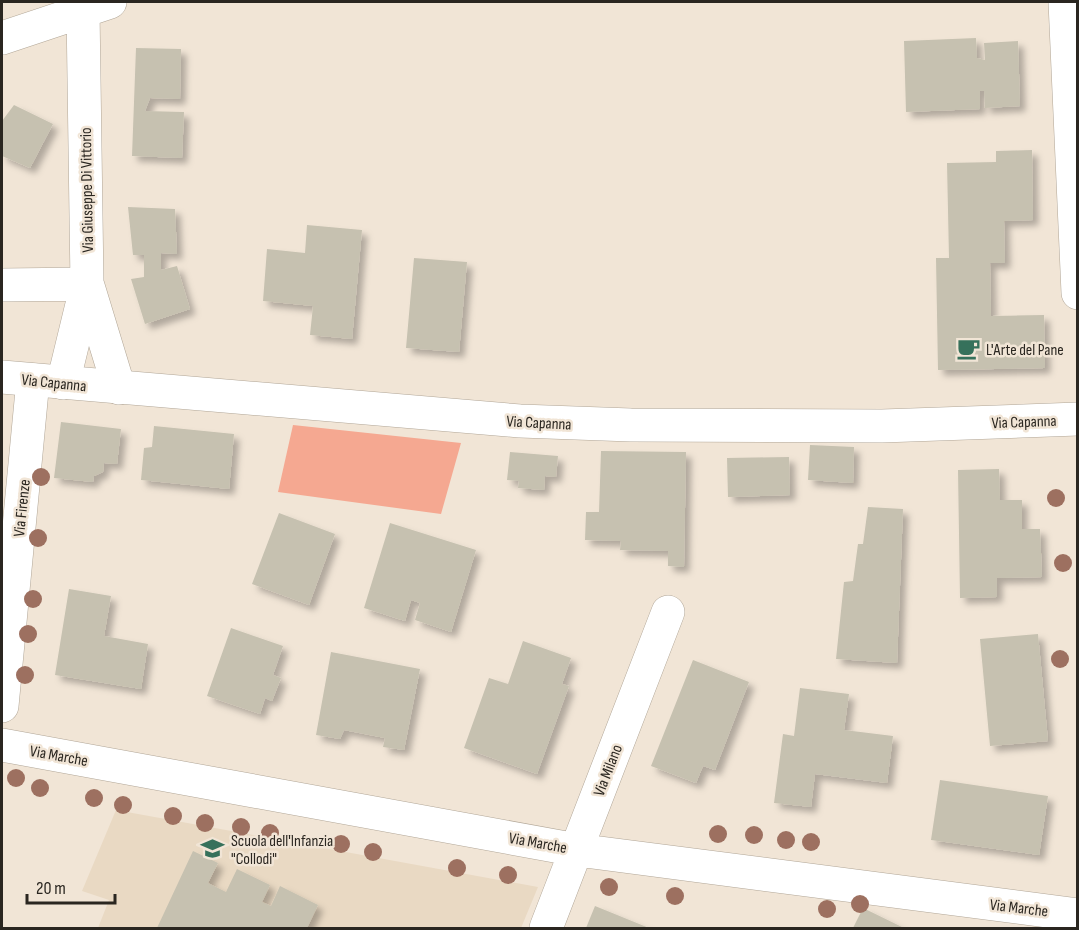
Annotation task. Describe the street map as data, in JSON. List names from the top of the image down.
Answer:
{
  "streets": {
    "street": [
      "Via Giuseppe Di Vittorio",
      "Via Capanna",
      "Via Firenze",
      "Via Marche",
      "Via Milano"
    ]
  },
  "crossings": [
    ["Via Giuseppe Di Vittorio", "Via Firenze"],
    ["Via Capanna", "Via Firenze"],
    ["Via Marche", "Via Milano"]
  ],
  "places": {
    "cafe": ["L'Arte del Pane"],
    "school or university": ["Scuola dell'Infanzia \"Collodi\""]
  },
  "scale_bar": "20 m"
}
